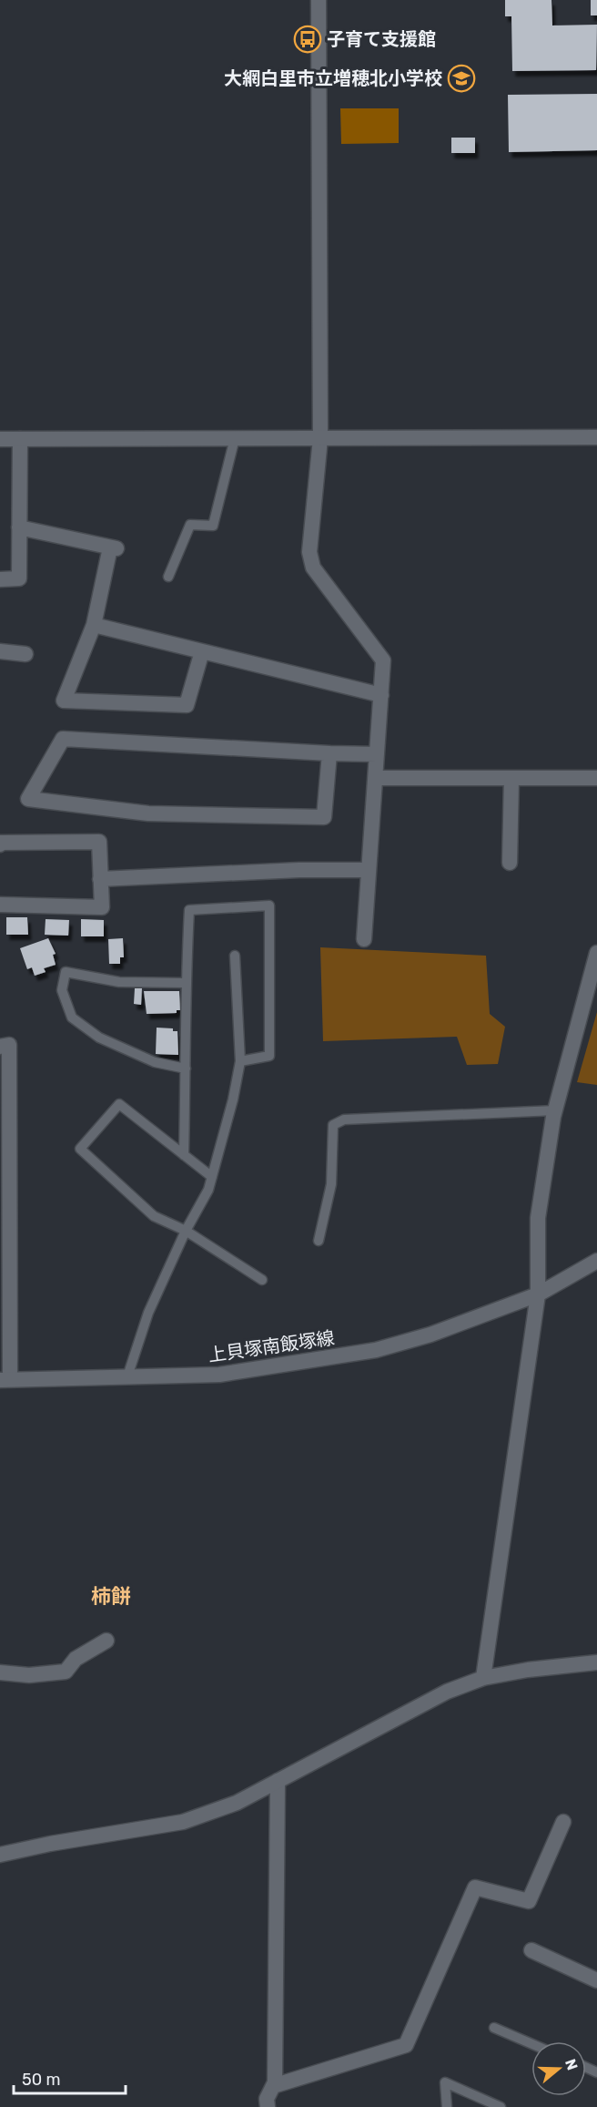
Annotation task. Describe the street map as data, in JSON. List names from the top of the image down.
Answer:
{
  "streets": {
    "street": ["上貝塚南飯塚線"]
  },
  "districts": ["柿餅"],
  "places": {
    "bus stop": ["子育て支援館"],
    "school or university": ["大網白里市立増穂北小学校"]
  },
  "scale_bar": "50 m",
  "north": "right"
}
